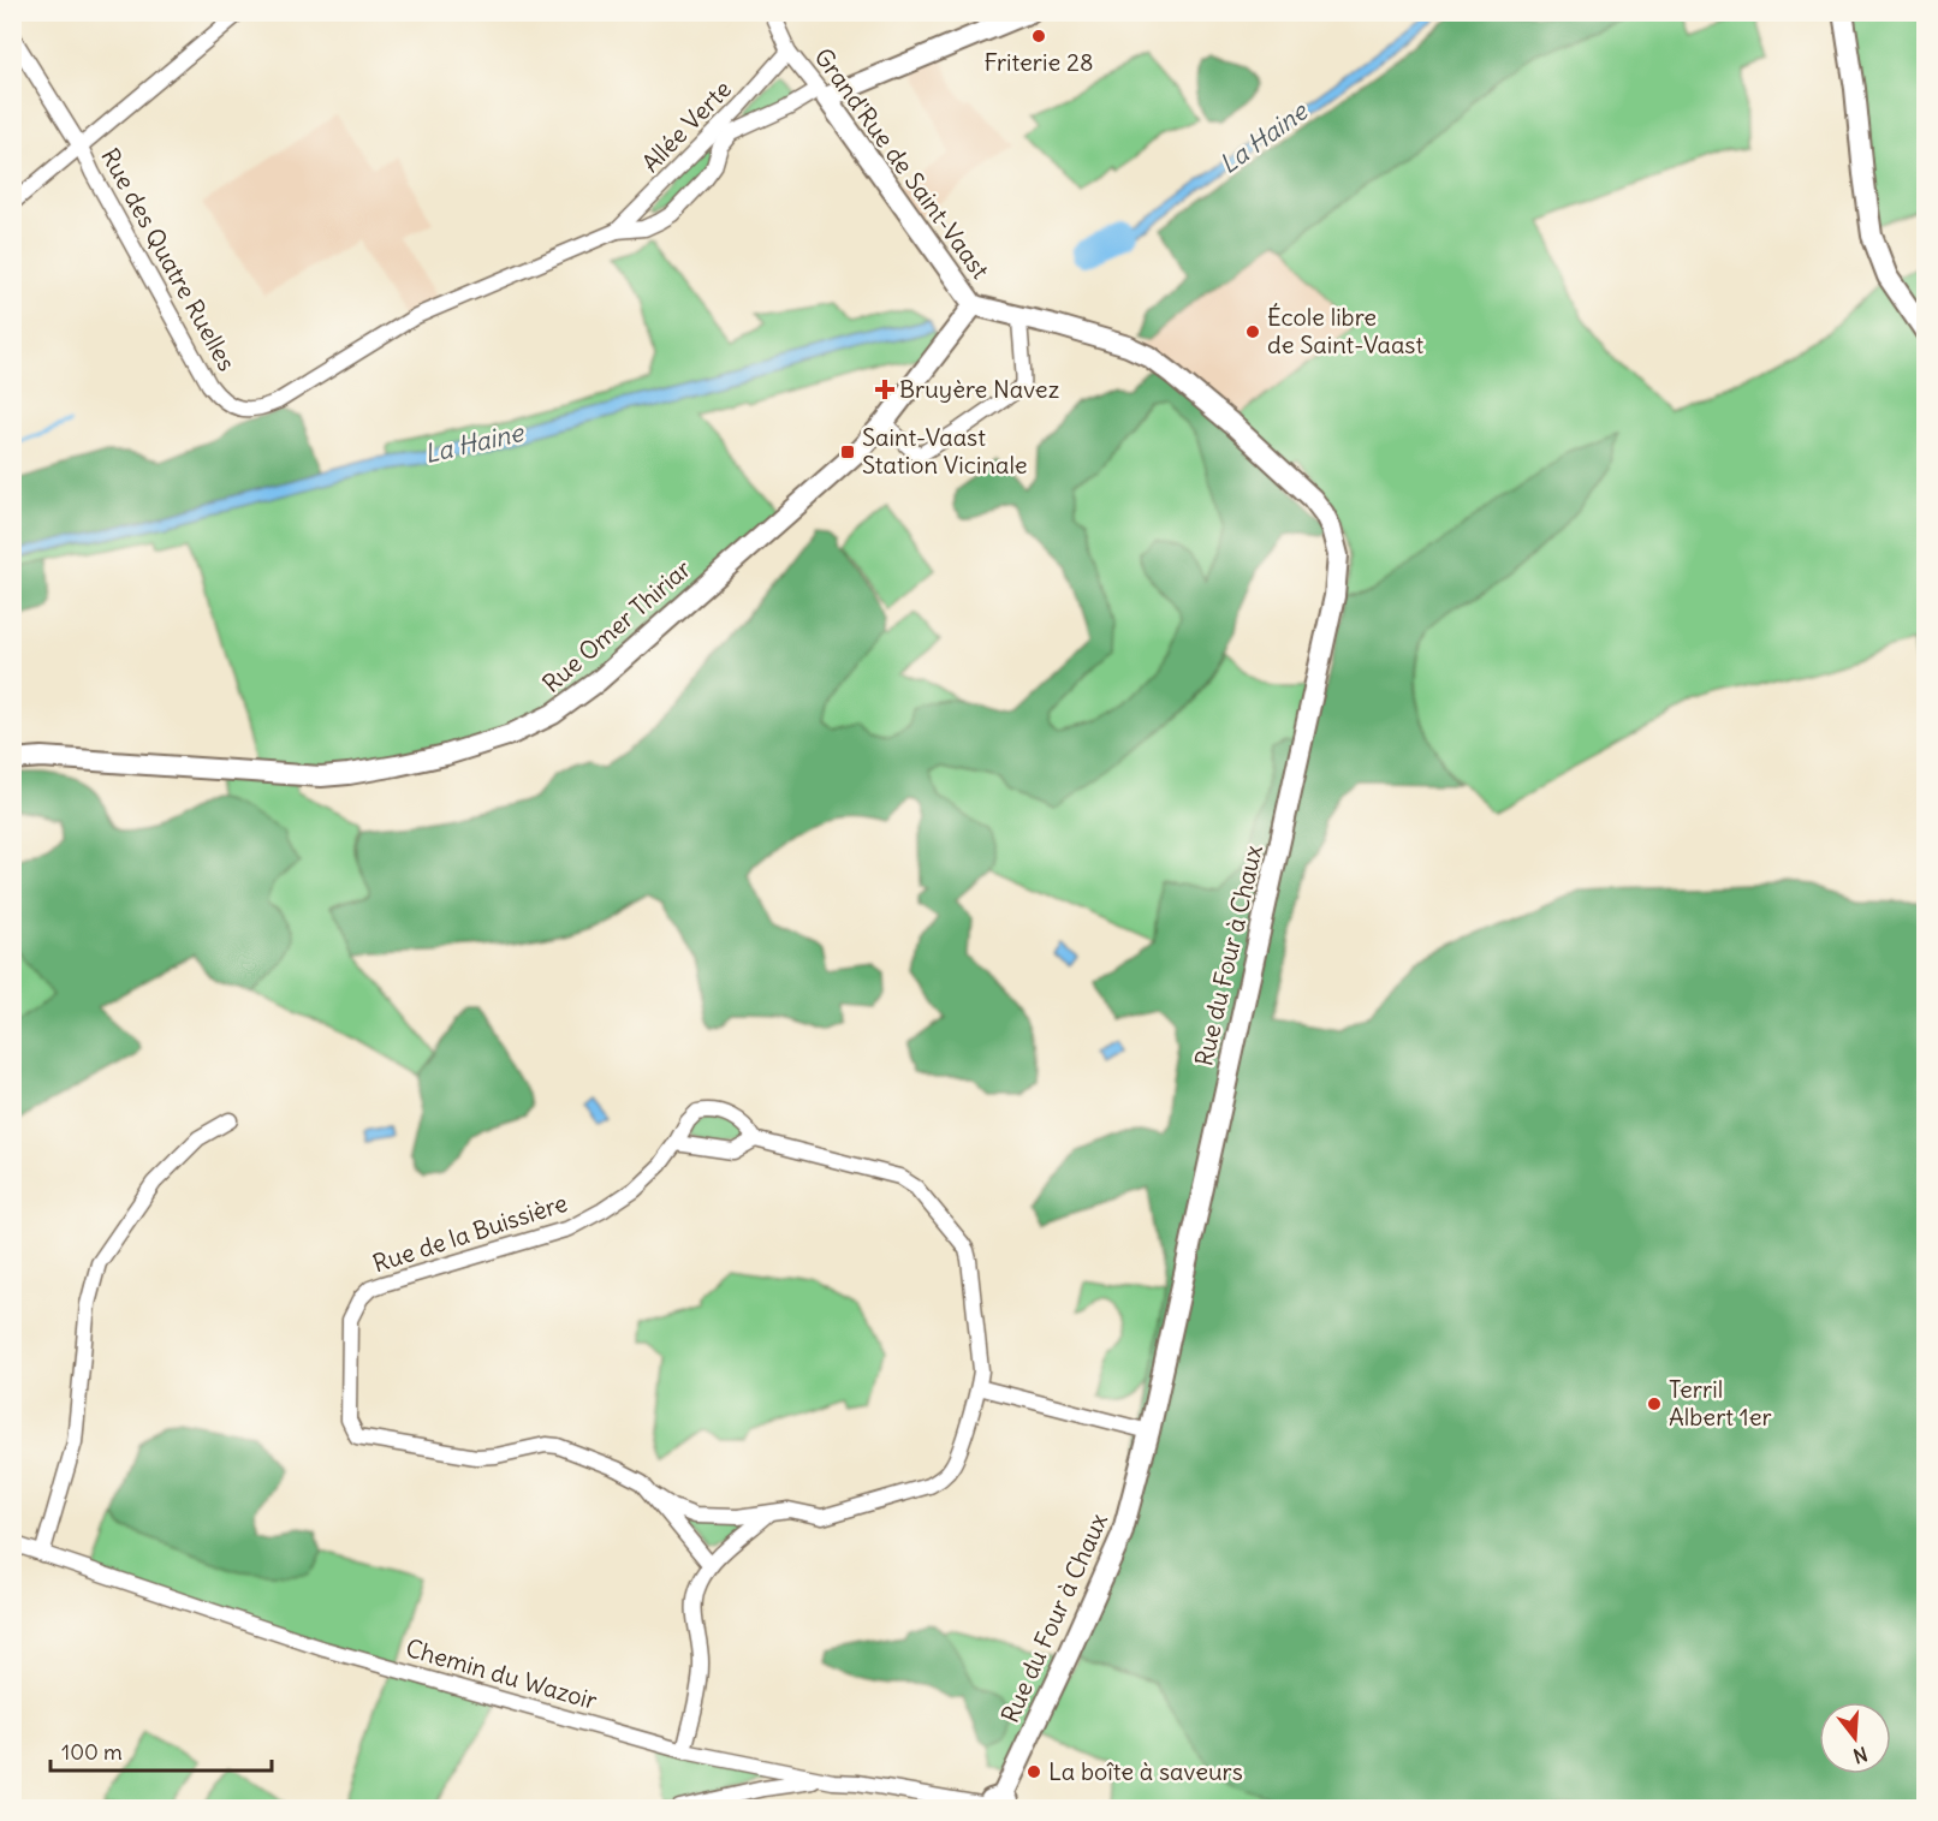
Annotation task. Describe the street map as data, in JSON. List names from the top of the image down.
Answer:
{
  "streets": {
    "street": [
      "Allée Verte",
      "Grand'Rue de Saint-Vaast",
      "Rue des Quatre Ruelles",
      "Rue Omer Thiriar",
      "Rue du Four à Chaux",
      "Rue de la Buissière",
      "Chemin du Wazoir"
    ]
  },
  "crossings": [
    ["Allée Verte", "Grand'Rue de Saint-Vaast"],
    ["Allée Verte", "Rue des Quatre Ruelles"],
    ["Grand'Rue de Saint-Vaast", "Rue Omer Thiriar"],
    ["Grand'Rue de Saint-Vaast", "Rue du Four à Chaux"],
    ["Rue Omer Thiriar", "Rue du Four à Chaux"],
    ["Rue du Four à Chaux", "Chemin du Wazoir"]
  ],
  "water": ["La Haine"],
  "places": {
    "other": [
      "Friterie 28",
      "École libre de Saint-Vaast",
      "Terril Albert 1er",
      "La boîte à saveurs"
    ],
    "health": ["Bruyère Navez"],
    "transit": ["Saint-Vaast Station Vicinale"]
  },
  "scale_bar": "100 m",
  "north": "bottom"
}
